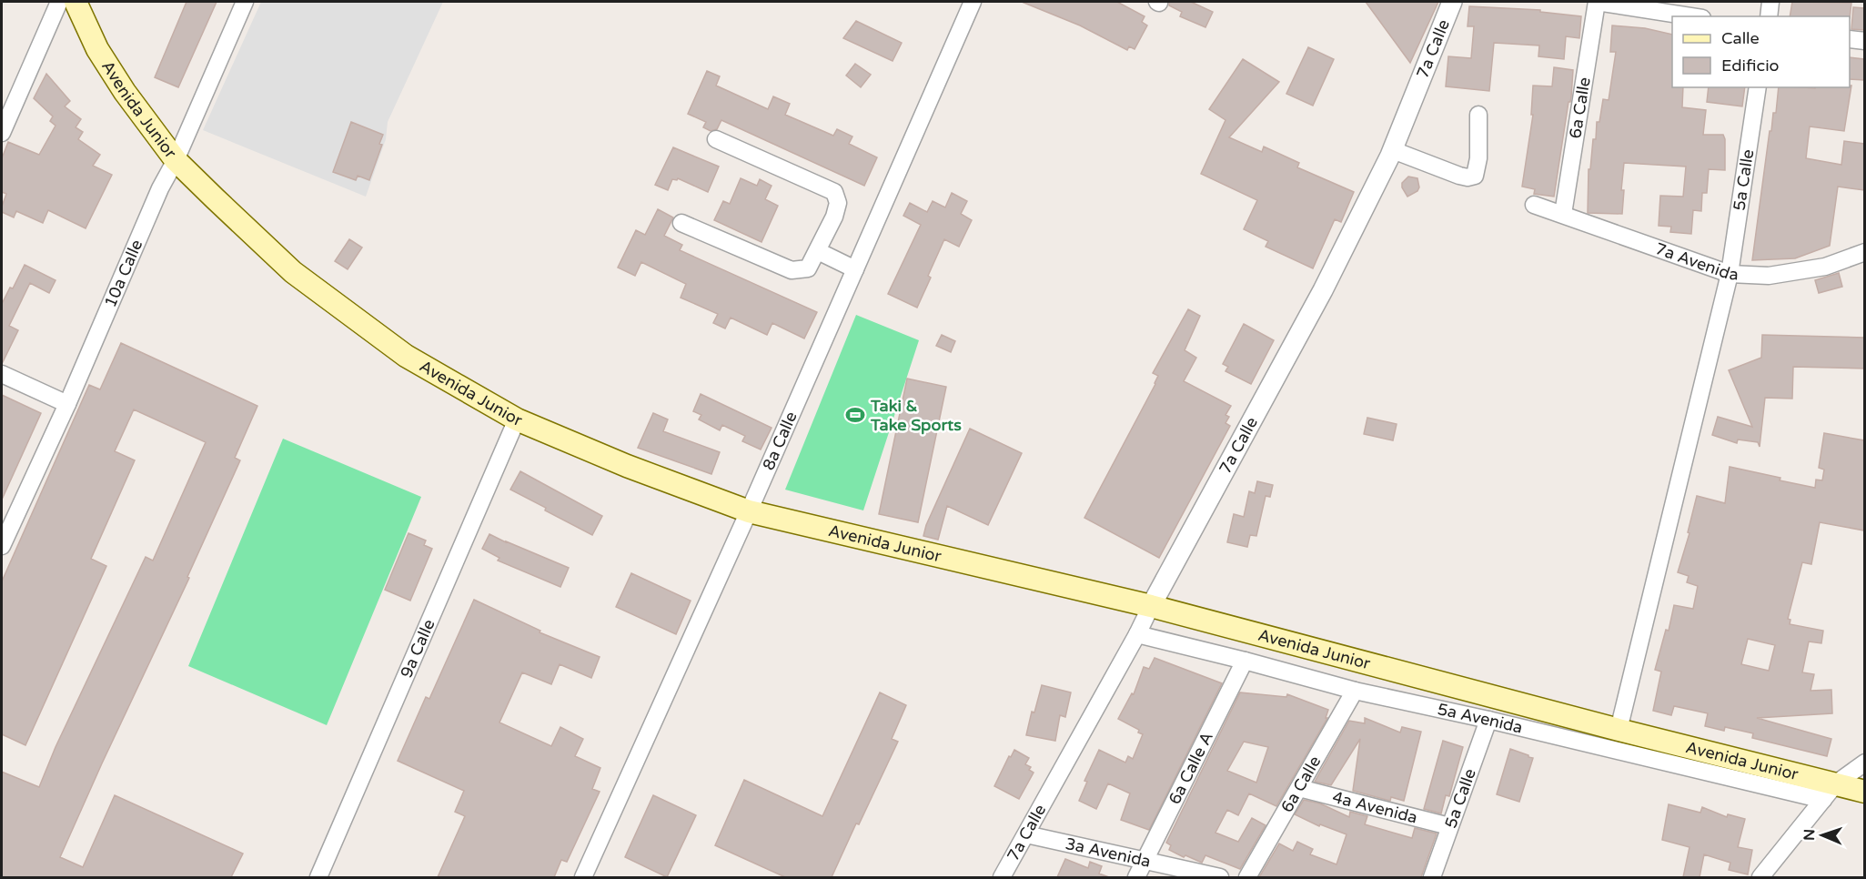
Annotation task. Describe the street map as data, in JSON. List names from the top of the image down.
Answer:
{
  "streets": {
    "main road": ["Avenida Junior"],
    "street": [
      "7a Calle",
      "6a Calle",
      "5a Calle",
      "7a Avenida",
      "10a Calle",
      "8a Calle",
      "9a Calle",
      "5a Avenida",
      "6a Calle A",
      "4a Avenida",
      "3a Avenida"
    ]
  },
  "crossings": [
    ["7a Calle", "Avenida Junior"],
    ["7a Calle", "5a Avenida"],
    ["7a Calle", "3a Avenida"],
    ["6a Calle", "7a Avenida"],
    ["6a Calle", "5a Avenida"],
    ["6a Calle", "4a Avenida"],
    ["Avenida Junior", "5a Calle"],
    ["Avenida Junior", "10a Calle"],
    ["Avenida Junior", "8a Calle"],
    ["Avenida Junior", "9a Calle"],
    ["Avenida Junior", "5a Avenida"],
    ["5a Calle", "7a Avenida"],
    ["5a Calle", "5a Avenida"],
    ["5a Calle", "4a Avenida"],
    ["5a Avenida", "6a Calle A"],
    ["6a Calle A", "3a Avenida"]
  ],
  "places": {
    "sports": ["Taki & Take Sports"]
  },
  "legend": ["Calle", "Edificio"],
  "north": "left"
}
